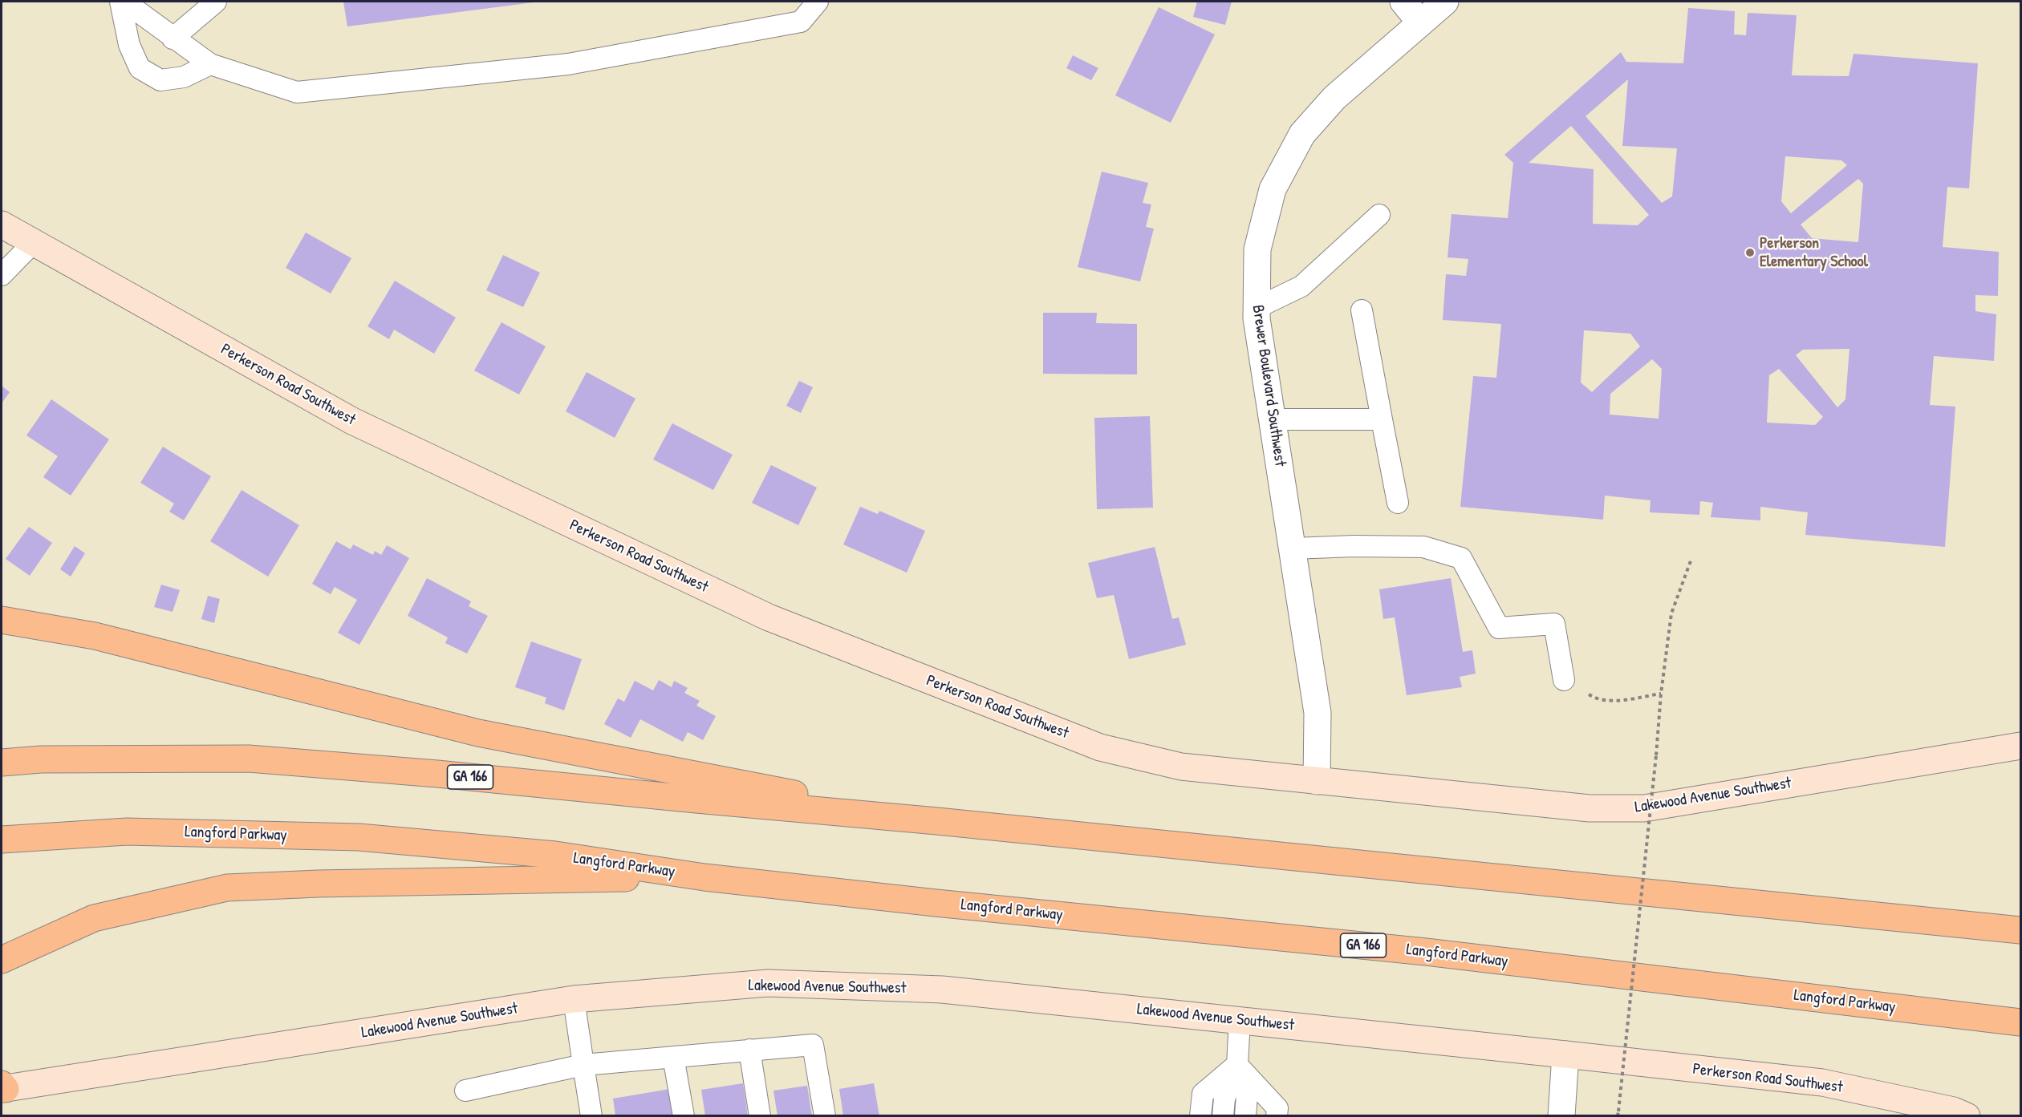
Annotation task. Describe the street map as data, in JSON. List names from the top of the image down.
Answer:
{
  "streets": {
    "highway": ["GA 166", "Langford Parkway"],
    "street": ["Perkerson Road Southwest", "Brewer Boulevard Southwest", "Lakewood Avenue Southwest"]
  },
  "crossings": [
    ["Perkerson Road Southwest", "Brewer Boulevard Southwest"],
    ["Perkerson Road Southwest", "Lakewood Avenue Southwest"],
    ["Brewer Boulevard Southwest", "Lakewood Avenue Southwest"]
  ],
  "places": ["Perkerson Elementary School"]
}
